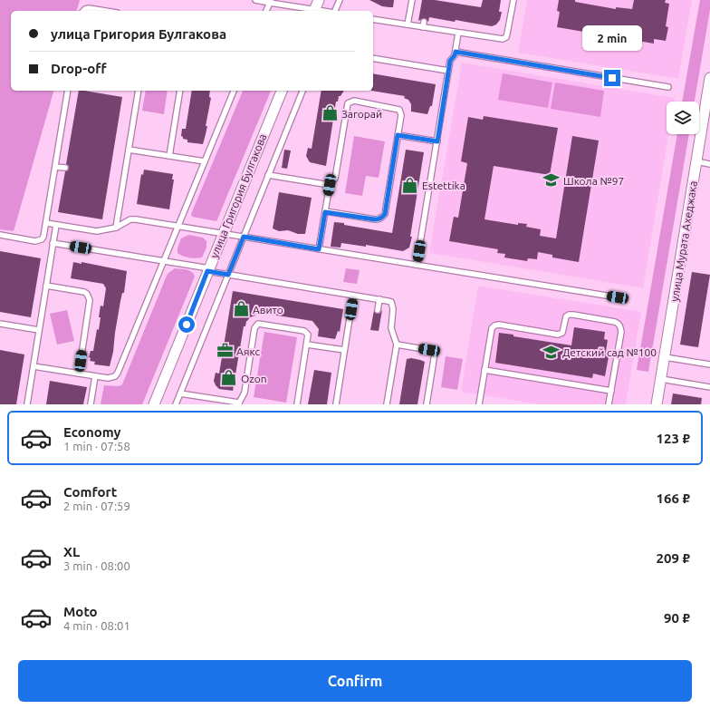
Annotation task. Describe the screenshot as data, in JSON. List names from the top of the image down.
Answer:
{
  "streets": {
    "street": ["улица Григория Булгакова", "улица Мурата Ахеджака"]
  },
  "places": {
    "shop": [
      "Загорай",
      "Estettika",
      "Авито",
      "Ozon"
    ],
    "school or university": ["Школа №97", "Детский сад №100"],
    "office": ["Аякс"]
  },
  "page": {
    "banner": ["улица Григория Булгакова", "Drop-off"],
    "bubble": "2 min",
    "list": [
      {
        "name": "Economy",
        "note": "1 min · 07:58",
        "value": "123 ₽"
      },
      {
        "name": "Comfort",
        "note": "2 min · 07:59",
        "value": "166 ₽"
      },
      {
        "name": "XL",
        "note": "3 min · 08:00",
        "value": "209 ₽"
      },
      {
        "name": "Moto",
        "note": "4 min · 08:01",
        "value": "90 ₽"
      }
    ],
    "buttons": "Confirm"
  }
}
